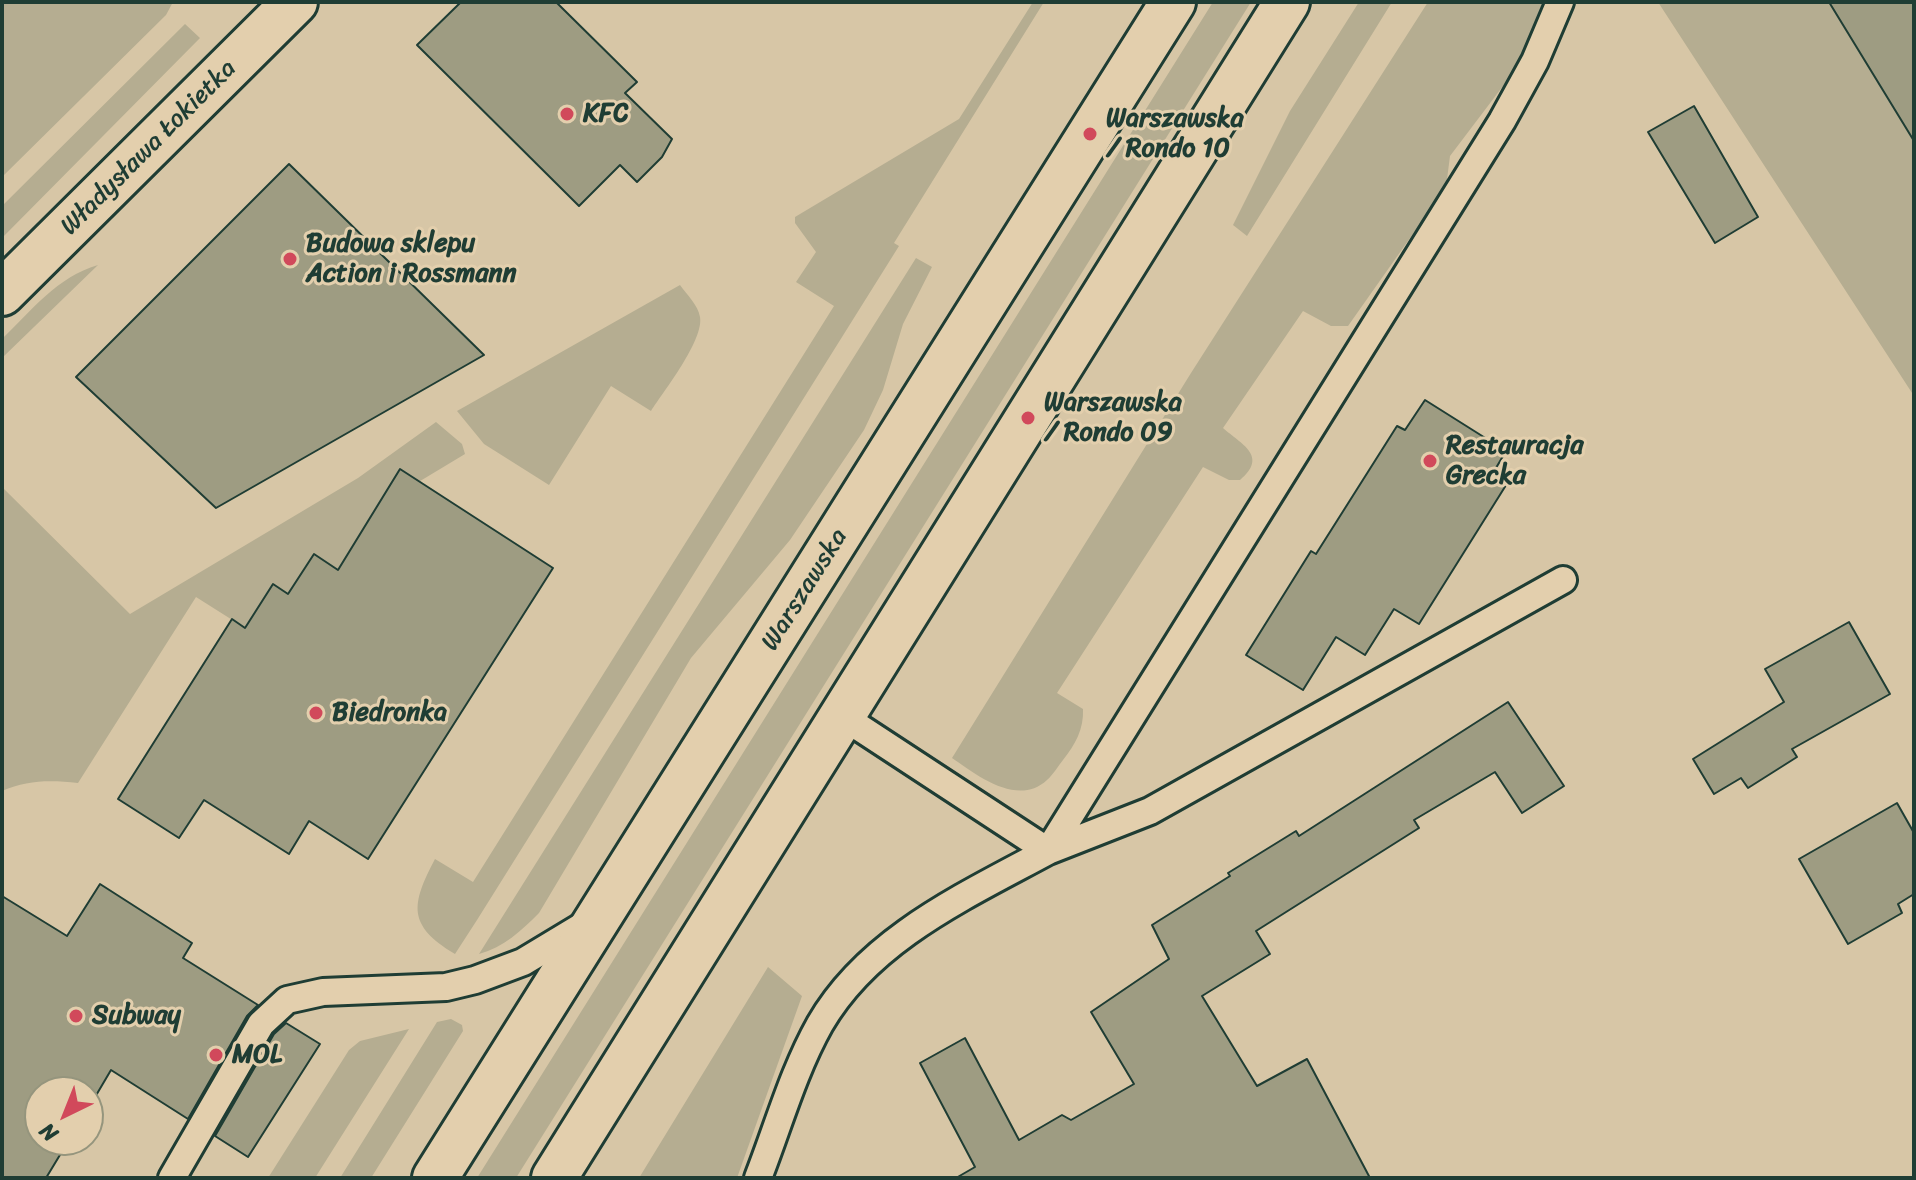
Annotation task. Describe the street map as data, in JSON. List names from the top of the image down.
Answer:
{
  "streets": {
    "main road": ["Władysława Łokietka", "Warszawska"]
  },
  "places": [
    "KFC",
    "Warszawska / Rondo 10",
    "Budowa sklepu Action i Rossmann",
    "Warszawska / Rondo 09",
    "Restauracja Grecka",
    "Biedronka",
    "Subway",
    "MOL"
  ],
  "north": "bottom left"
}
